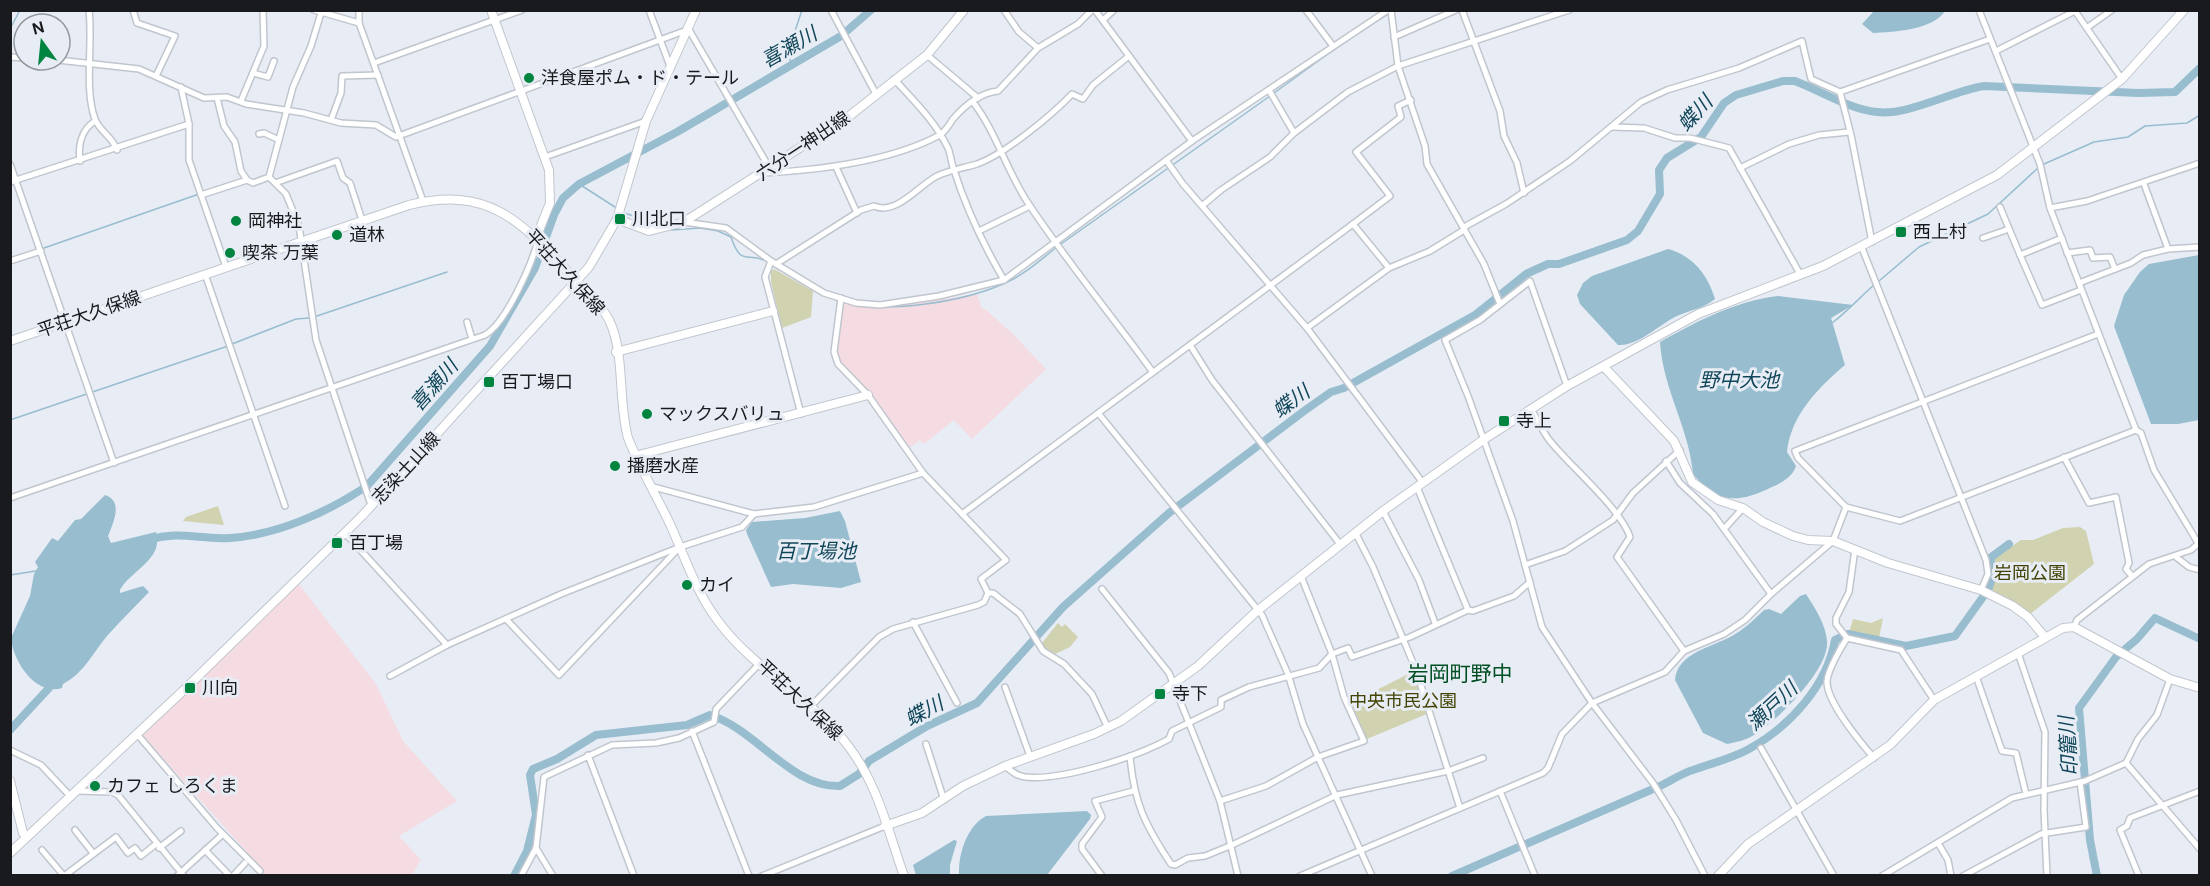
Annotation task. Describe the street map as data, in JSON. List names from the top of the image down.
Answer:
{
  "streets": {
    "street": ["六分一神出線", "平荘大久保線", "志染土山線"]
  },
  "crossings": [
    ["六分一神出線", "志染土山線"],
    ["平荘大久保線", "志染土山線"]
  ],
  "districts": ["岩岡町野中"],
  "water": [
    "喜瀬川",
    "蝶川",
    "野中大池",
    "百丁場池",
    "瀬戸川",
    "印籠川"
  ],
  "parks": ["岩岡公園", "中央市民公園"],
  "places": {
    "other": [
      "洋食屋ポム・ド・テール",
      "岡神社",
      "道林",
      "喫茶 万葉",
      "マックスバリュ",
      "播磨水産",
      "カイ",
      "カフェ しろくま"
    ],
    "transit": [
      "川北口",
      "西上村",
      "百丁場口",
      "寺上",
      "百丁場",
      "川向",
      "寺下"
    ]
  },
  "north": "top"
}
